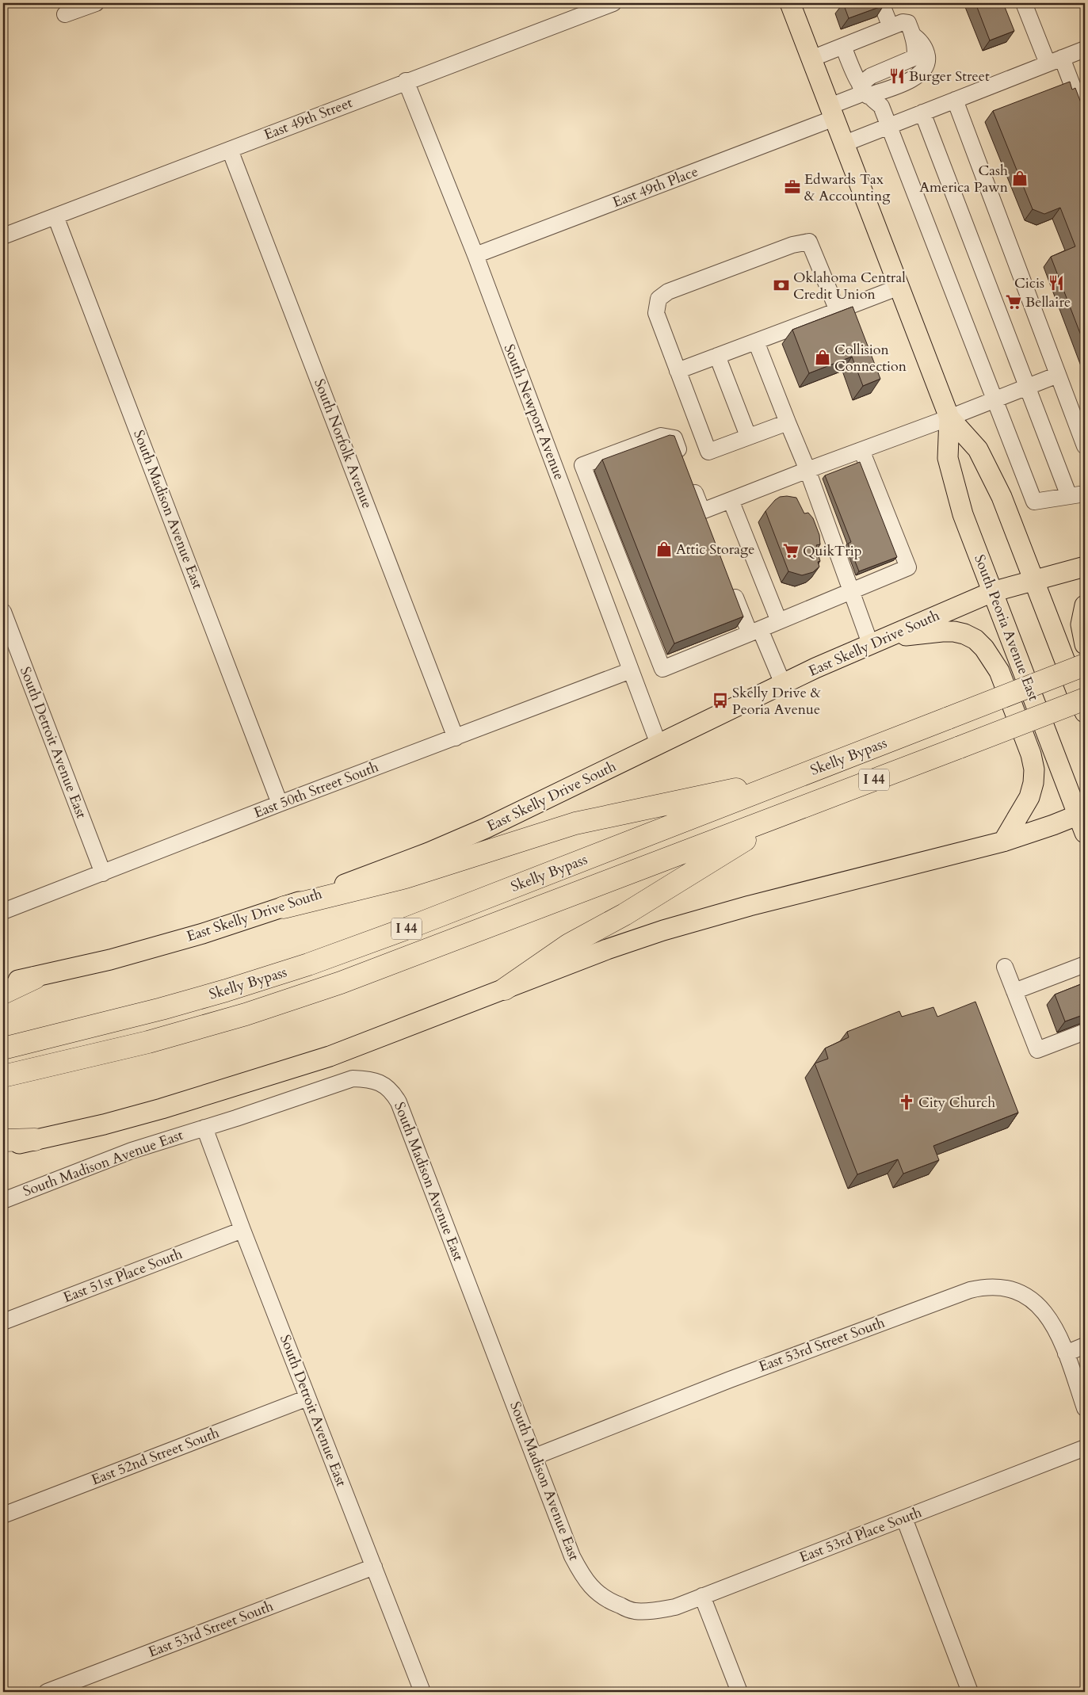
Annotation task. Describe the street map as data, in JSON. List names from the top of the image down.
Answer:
{
  "streets": {
    "highway": ["Skelly Bypass", "I 44"],
    "main road": ["South Peoria Avenue East", "East Skelly Drive South"],
    "street": [
      "East 49th Street",
      "East 49th Place",
      "South Newport Avenue",
      "South Norfolk Avenue",
      "South Madison Avenue East",
      "South Detroit Avenue East",
      "East 50th Street South",
      "East 51st Place South",
      "East 53rd Street South",
      "East 52nd Street South",
      "East 53rd Place South"
    ]
  },
  "crossings": [
    ["East 49th Street", "South Newport Avenue"],
    ["East 49th Street", "South Norfolk Avenue"],
    ["East 49th Street", "South Madison Avenue East"],
    ["East 49th Place", "South Newport Avenue"],
    ["East 49th Place", "South Peoria Avenue East"],
    ["South Newport Avenue", "East Skelly Drive South"],
    ["South Newport Avenue", "East 50th Street South"],
    ["South Norfolk Avenue", "East 50th Street South"],
    ["South Madison Avenue East", "South Detroit Avenue East"],
    ["South Madison Avenue East", "East 50th Street South"],
    ["South Madison Avenue East", "East 53rd Street South"],
    ["South Madison Avenue East", "East 53rd Place South"],
    ["South Peoria Avenue East", "East Skelly Drive South"],
    ["South Detroit Avenue East", "East 50th Street South"],
    ["South Detroit Avenue East", "East 51st Place South"],
    ["South Detroit Avenue East", "East 53rd Street South"],
    ["South Detroit Avenue East", "East 52nd Street South"]
  ],
  "places": {
    "restaurant": ["Burger Street", "Cicis"],
    "shop": ["Cash America Pawn", "Collision Connection", "Attic Storage"],
    "office": ["Edwards Tax & Accounting"],
    "bank": ["Oklahoma Central Credit Union"],
    "supermarket": ["Bellaire", "QuikTrip"],
    "bus stop": ["Skelly Drive & Peoria Avenue"],
    "church": ["City Church"]
  }
}
